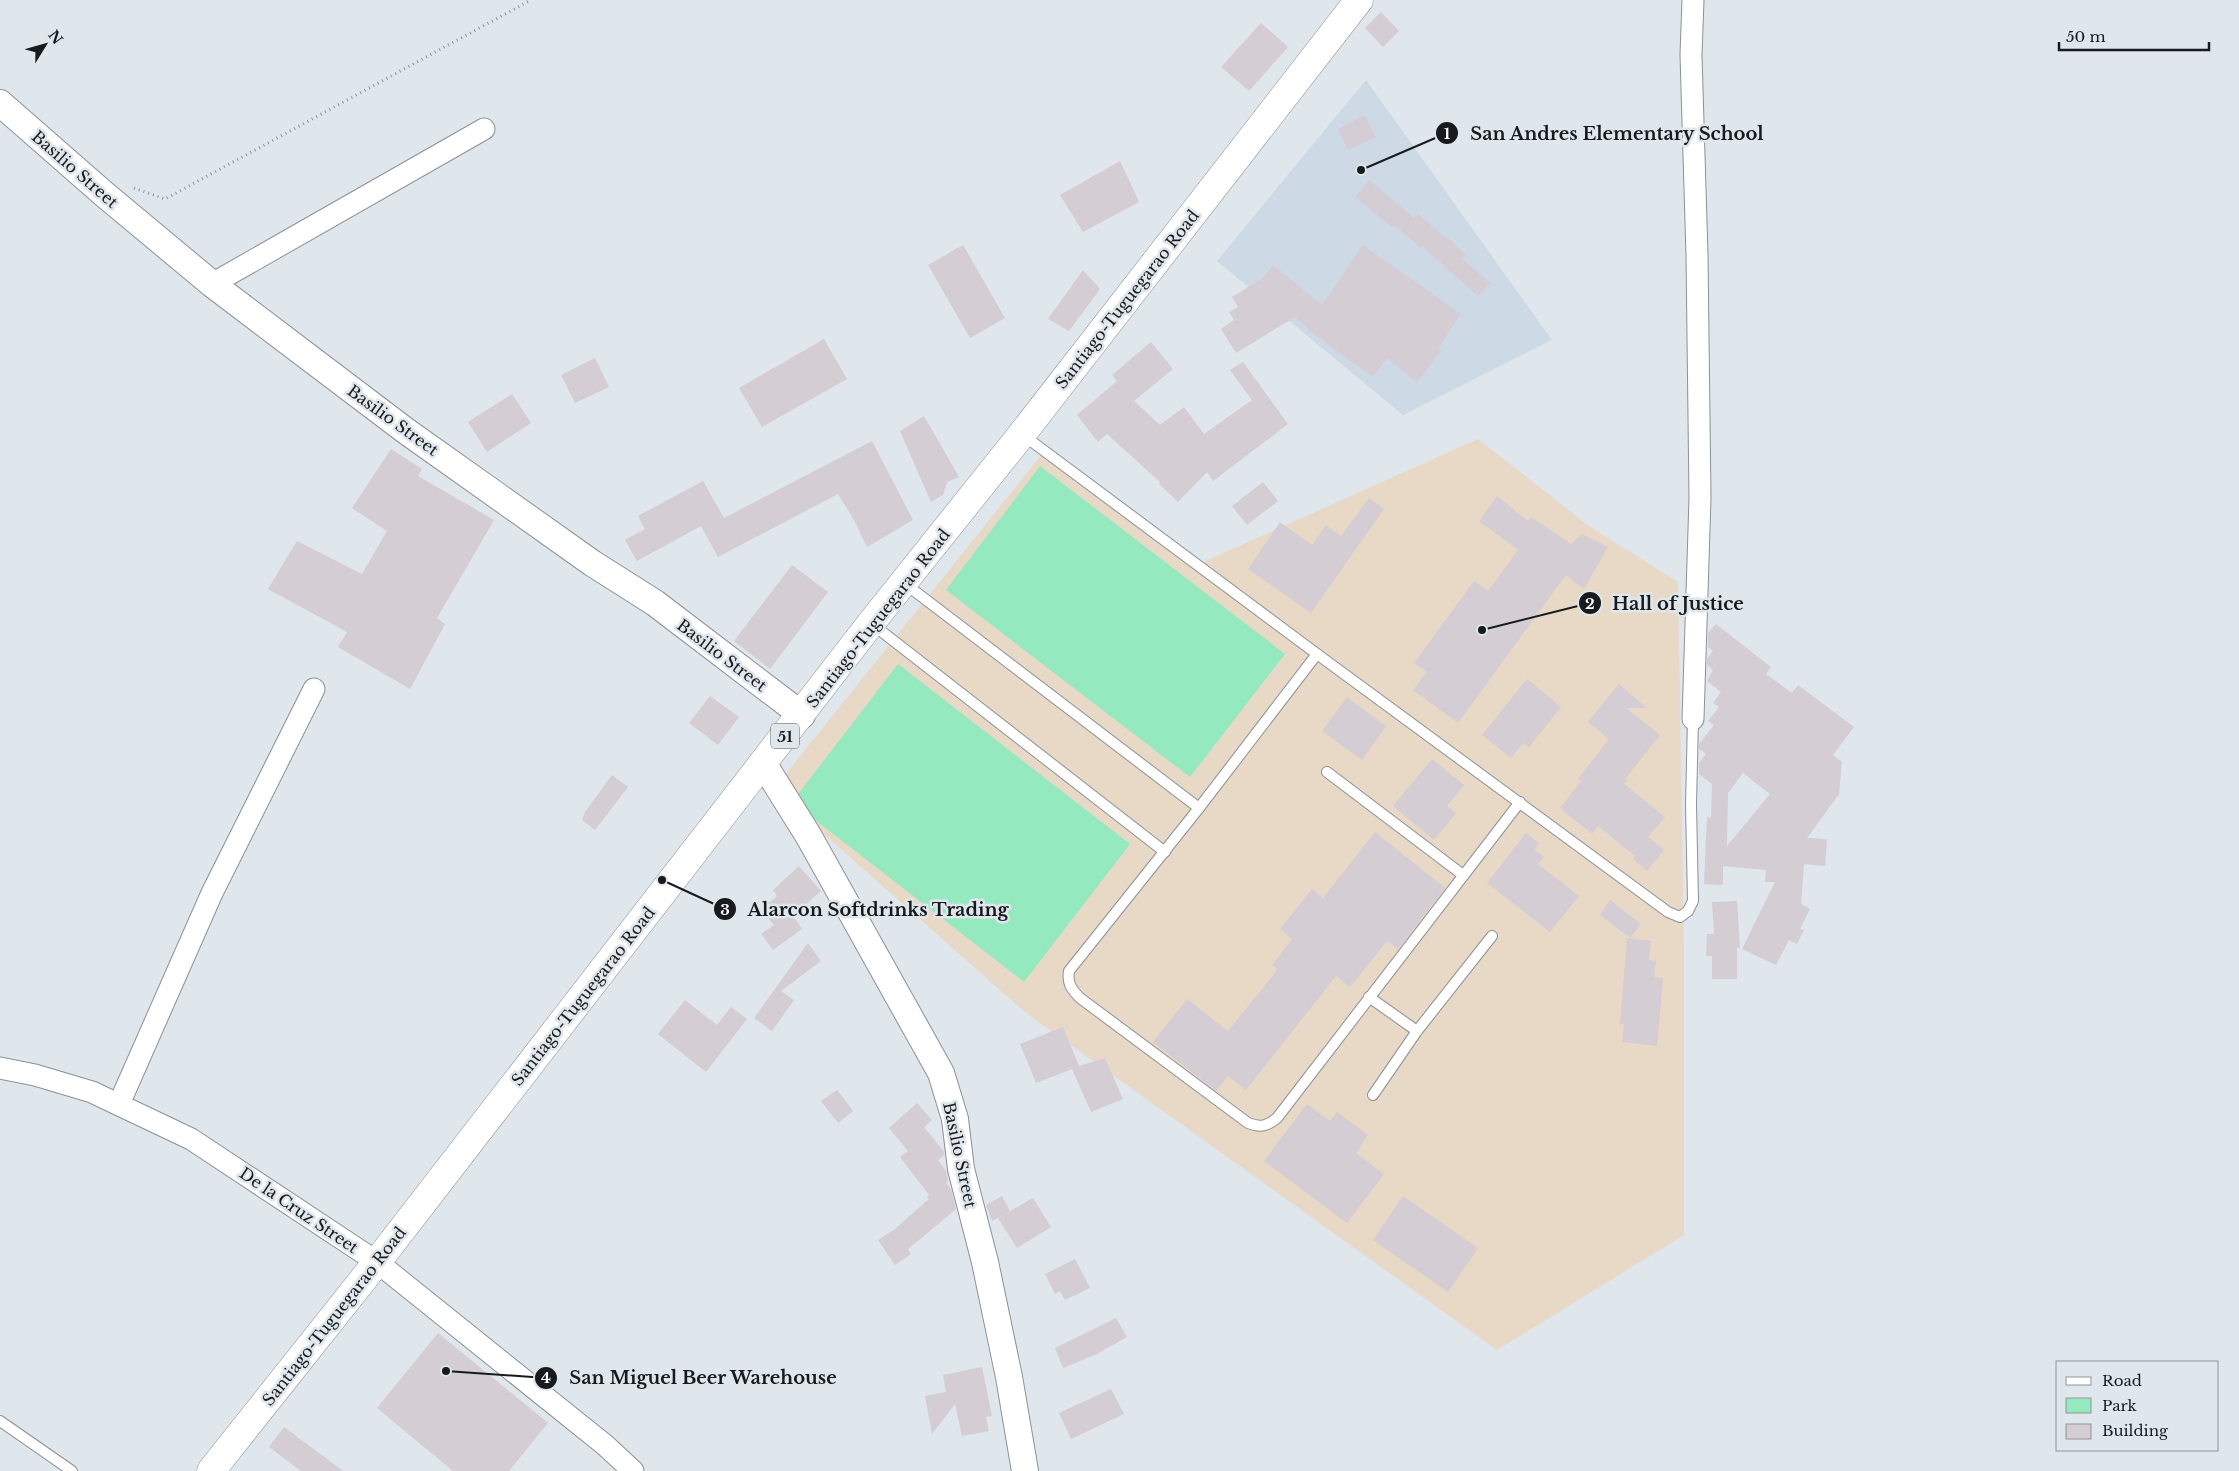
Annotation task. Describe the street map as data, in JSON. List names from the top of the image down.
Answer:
{
  "streets": {
    "main road": ["Santiago-Tuguegarao Road", "51"],
    "street": ["Basilio Street", "De la Cruz Street"]
  },
  "crossings": [
    ["Basilio Street", "Santiago-Tuguegarao Road"],
    ["Santiago-Tuguegarao Road", "De la Cruz Street"]
  ],
  "places": [
    "San Andres Elementary School",
    "Hall of Justice",
    "Alarcon Softdrinks Trading",
    "San Miguel Beer Warehouse"
  ],
  "legend": ["Road", "Park", "Building"],
  "scale_bar": "50 m",
  "north": "top right"
}
